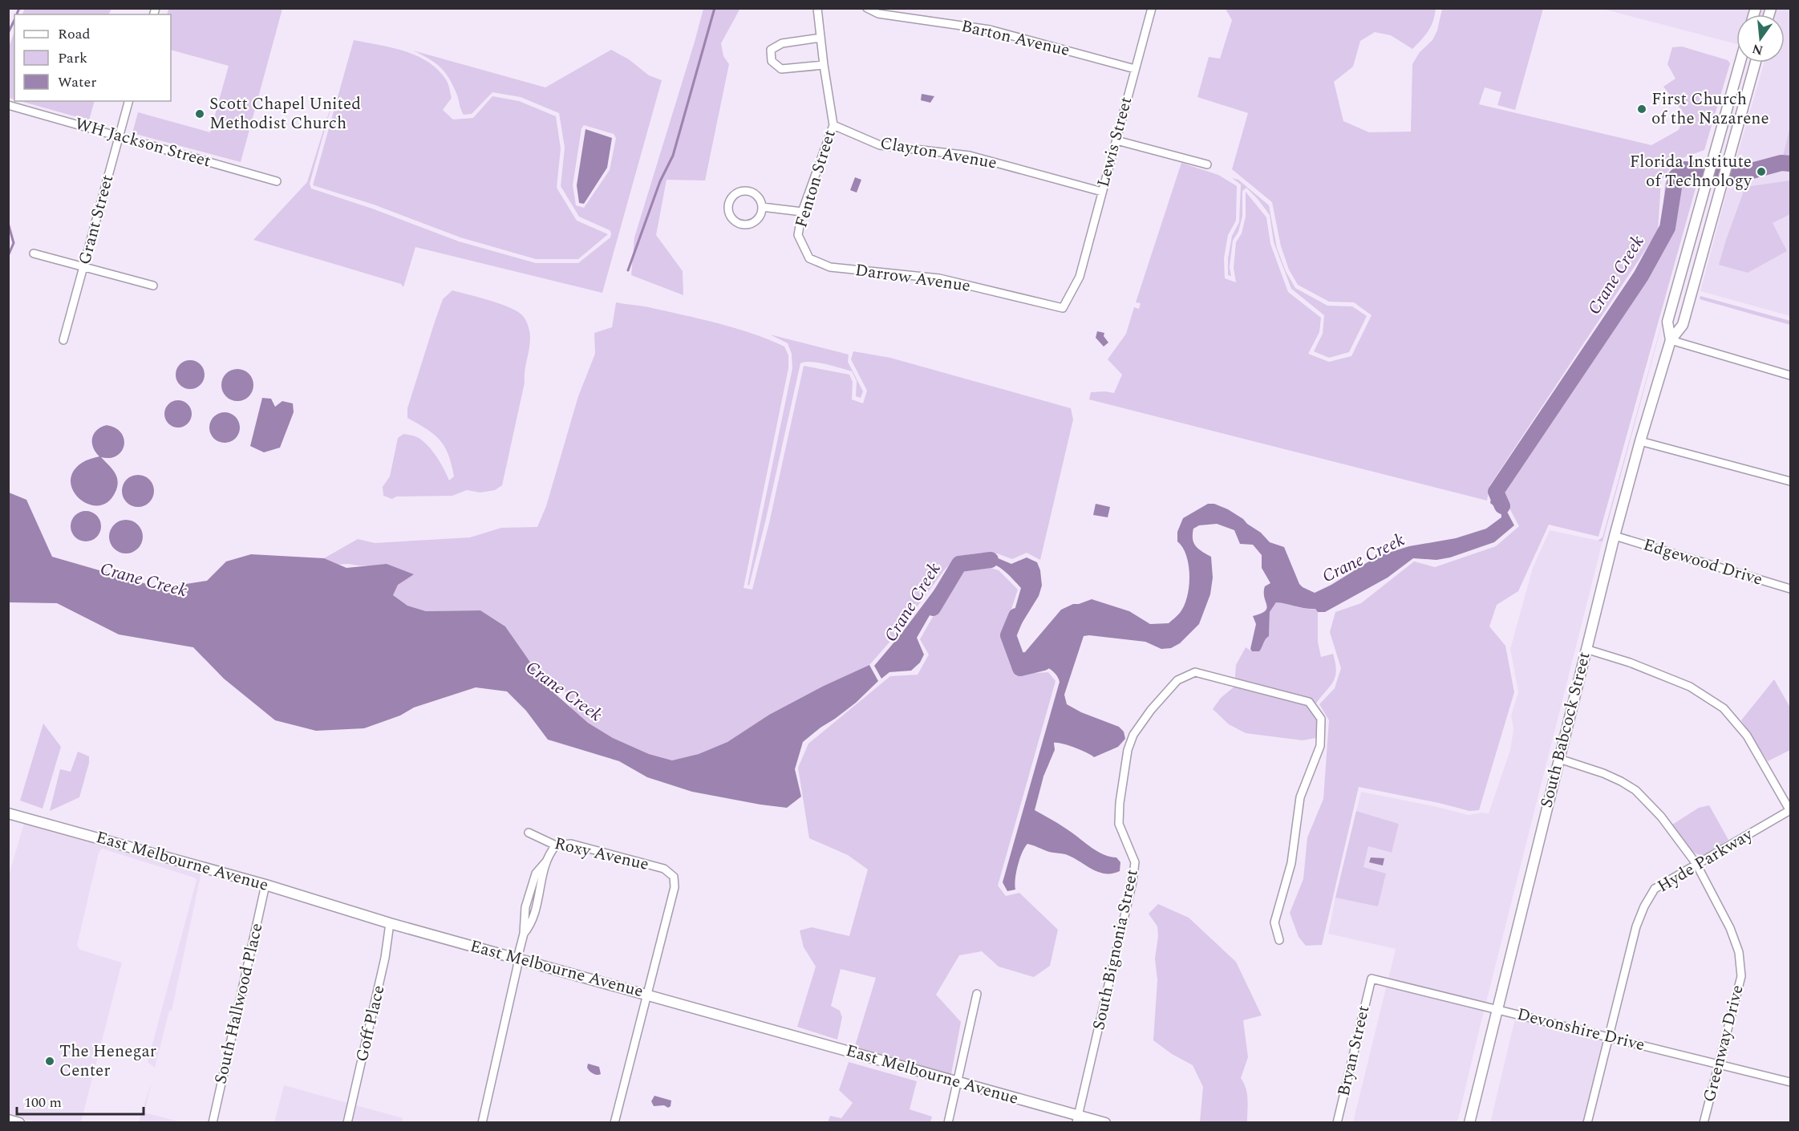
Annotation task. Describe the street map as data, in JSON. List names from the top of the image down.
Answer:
{
  "streets": {
    "main road": ["South Babcock Street", "East Melbourne Avenue"],
    "street": [
      "Barton Avenue",
      "Lewis Street",
      "WH Jackson Street",
      "Clayton Avenue",
      "Fenton Street",
      "Grant Street",
      "Darrow Avenue",
      "Edgewood Drive",
      "Roxy Avenue",
      "Hyde Parkway",
      "South Bignonia Street",
      "South Hallwood Place",
      "Goff Place",
      "Devonshire Drive",
      "Greenway Drive",
      "Bryan Street"
    ]
  },
  "crossings": [
    ["Barton Avenue", "Lewis Street"],
    ["Lewis Street", "Clayton Avenue"],
    ["Lewis Street", "Darrow Avenue"],
    ["WH Jackson Street", "Grant Street"],
    ["Clayton Avenue", "Fenton Street"],
    ["Fenton Street", "Darrow Avenue"],
    ["Edgewood Drive", "South Babcock Street"],
    ["South Babcock Street", "Devonshire Drive"],
    ["South Babcock Street", "Greenway Drive"],
    ["Roxy Avenue", "East Melbourne Avenue"],
    ["Hyde Parkway", "Devonshire Drive"],
    ["Hyde Parkway", "Greenway Drive"],
    ["East Melbourne Avenue", "South Bignonia Street"],
    ["East Melbourne Avenue", "South Hallwood Place"],
    ["East Melbourne Avenue", "Goff Place"],
    ["Devonshire Drive", "Greenway Drive"],
    ["Devonshire Drive", "Bryan Street"]
  ],
  "water": ["Crane Creek"],
  "places": [
    "First Church of the Nazarene",
    "Scott Chapel United Methodist Church",
    "Florida Institute of Technology",
    "The Henegar Center"
  ],
  "legend": ["Road", "Park", "Water"],
  "scale_bar": "100 m",
  "north": "bottom"
}
